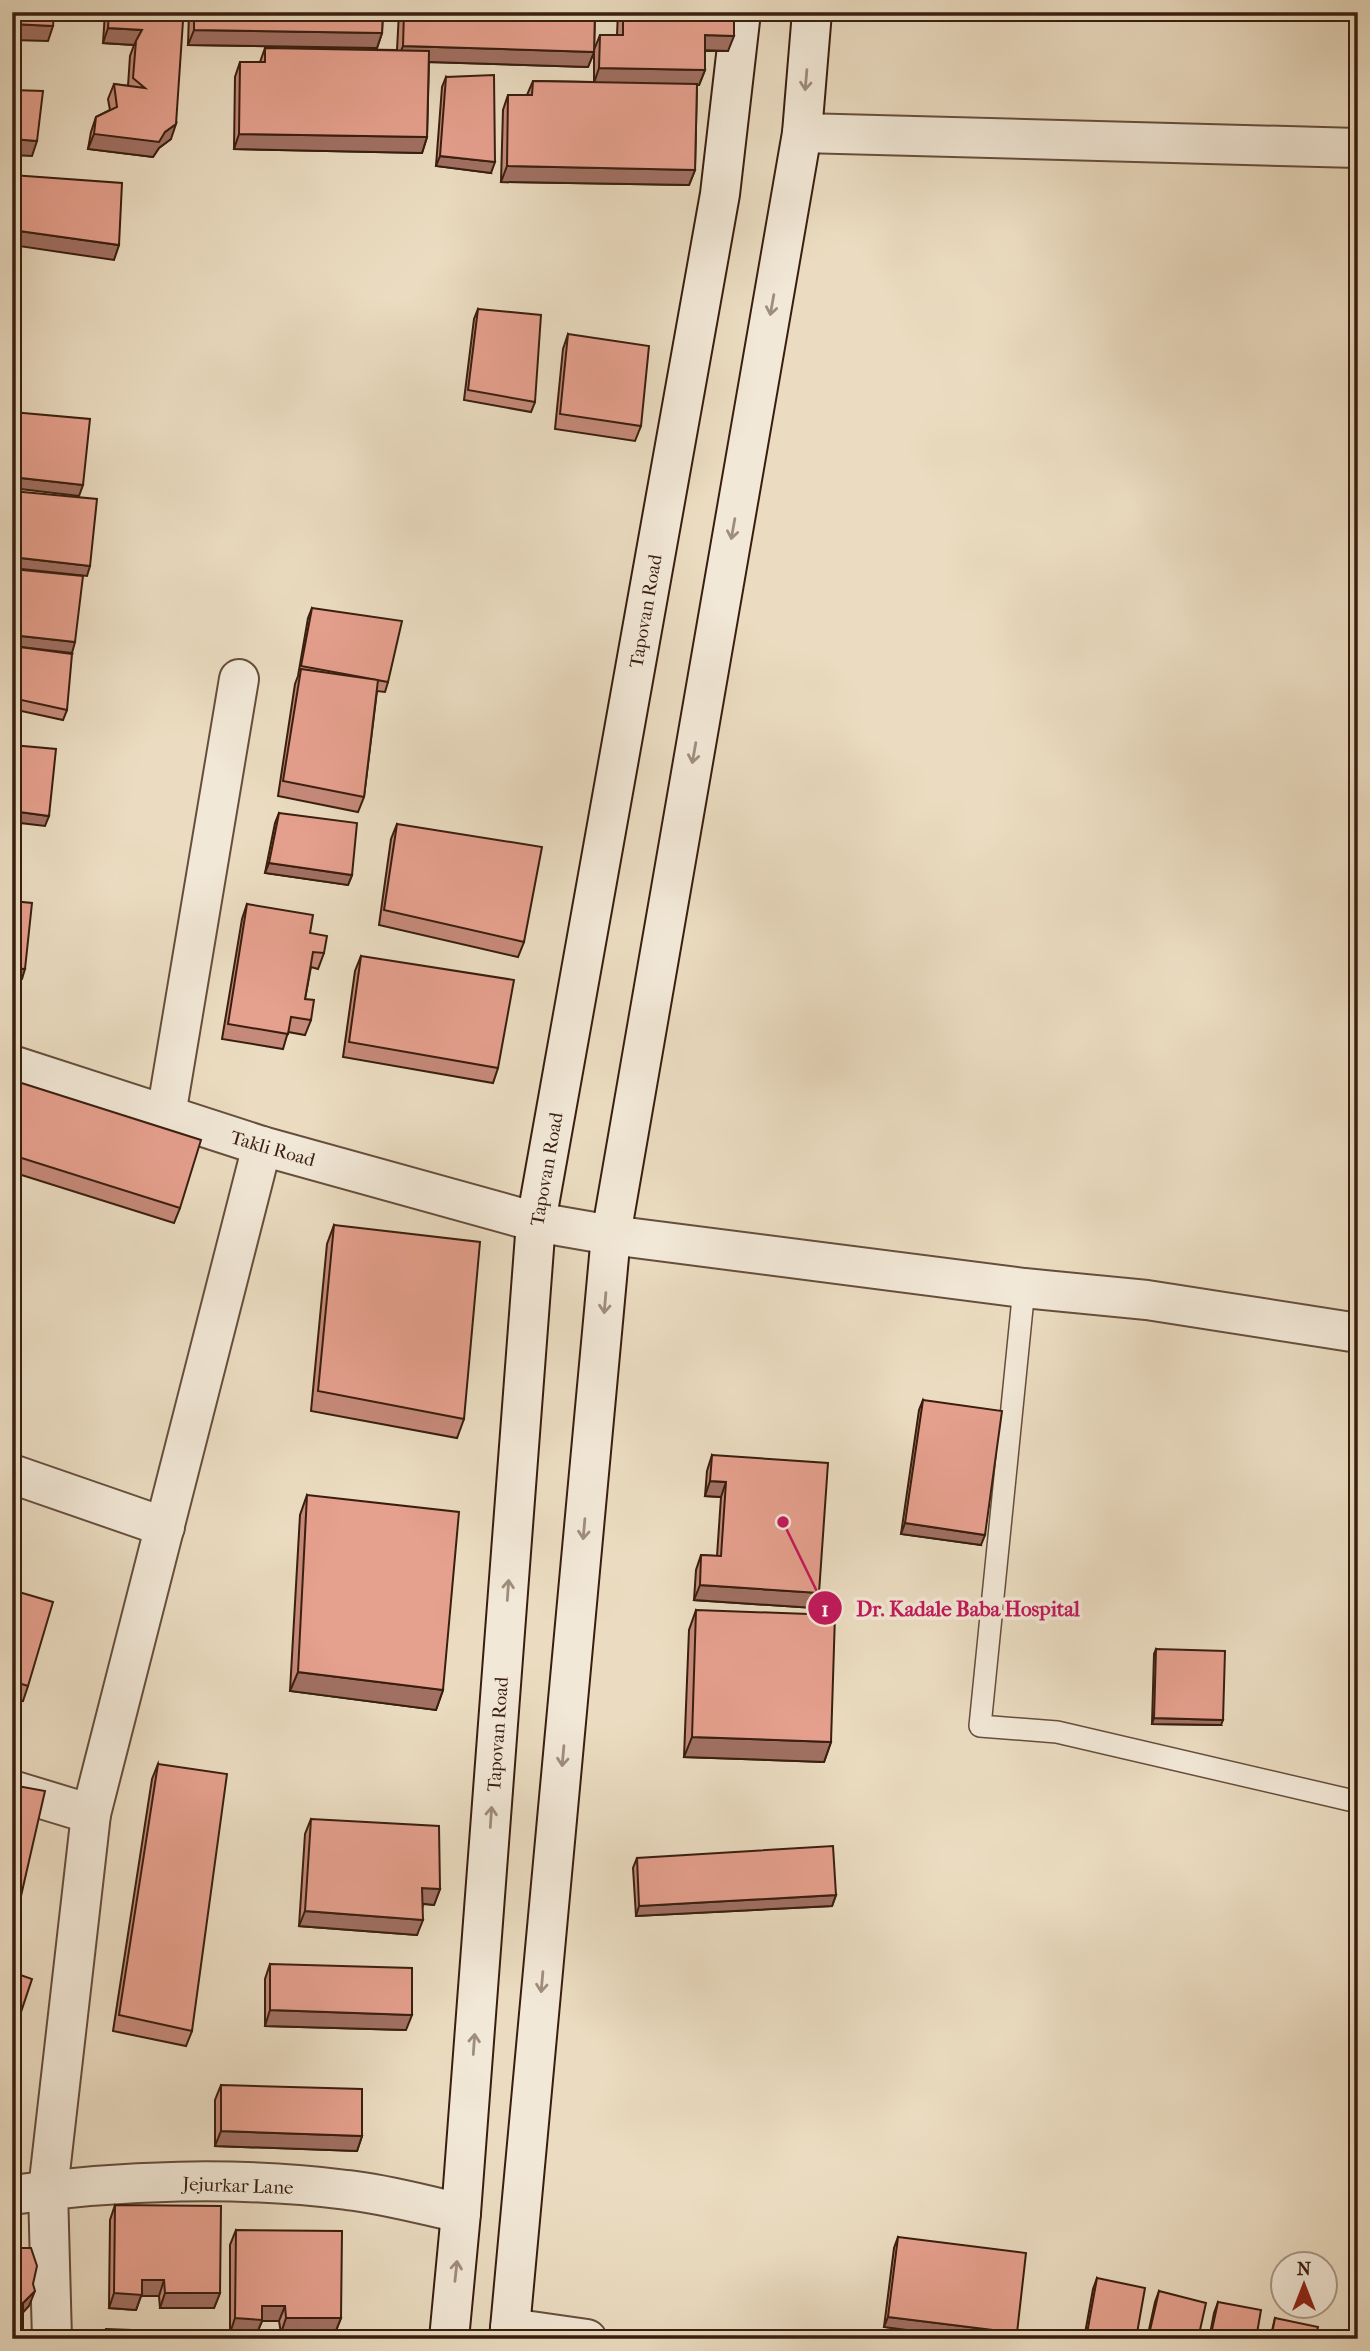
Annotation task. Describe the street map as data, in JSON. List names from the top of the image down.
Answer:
{
  "streets": {
    "main road": ["Tapovan Road", "Takli Road", "Jejurkar Lane"]
  },
  "crossings": [
    ["Tapovan Road", "Takli Road"],
    ["Tapovan Road", "Jejurkar Lane"]
  ],
  "places": ["Dr. Kadale Baba Hospital"],
  "north": "top"
}
